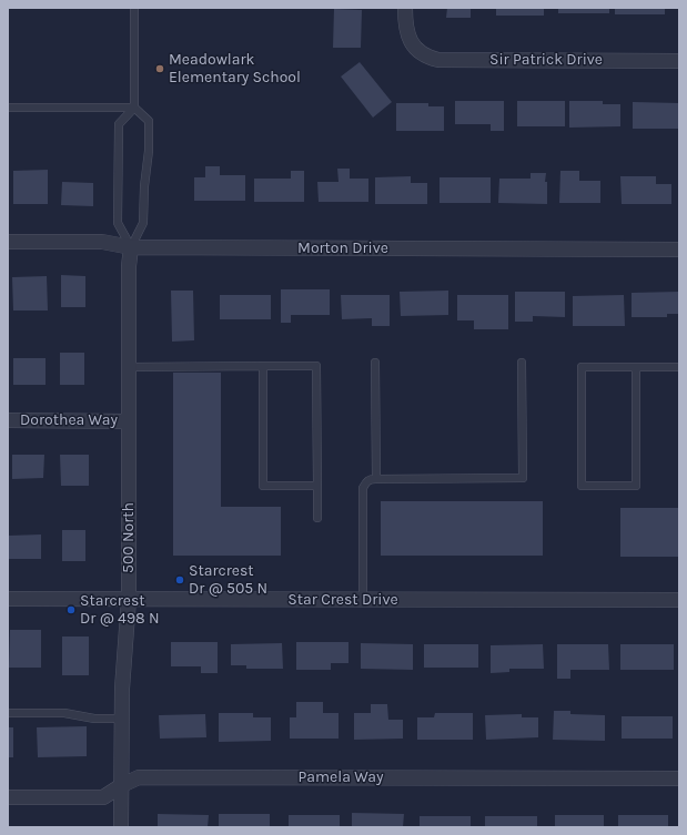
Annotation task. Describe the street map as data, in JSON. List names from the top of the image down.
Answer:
{
  "streets": {
    "street": [
      "Sir Patrick Drive",
      "Morton Drive",
      "Dorothea Way",
      "500 North",
      "Star Crest Drive",
      "Pamela Way"
    ]
  },
  "crossings": [
    ["Morton Drive", "500 North"],
    ["Dorothea Way", "500 North"],
    ["500 North", "Star Crest Drive"],
    ["500 North", "Pamela Way"]
  ],
  "places": ["Meadowlark Elementary School", "Starcrest Dr @ 505 N", "Starcrest Dr @ 498 N"]
}
